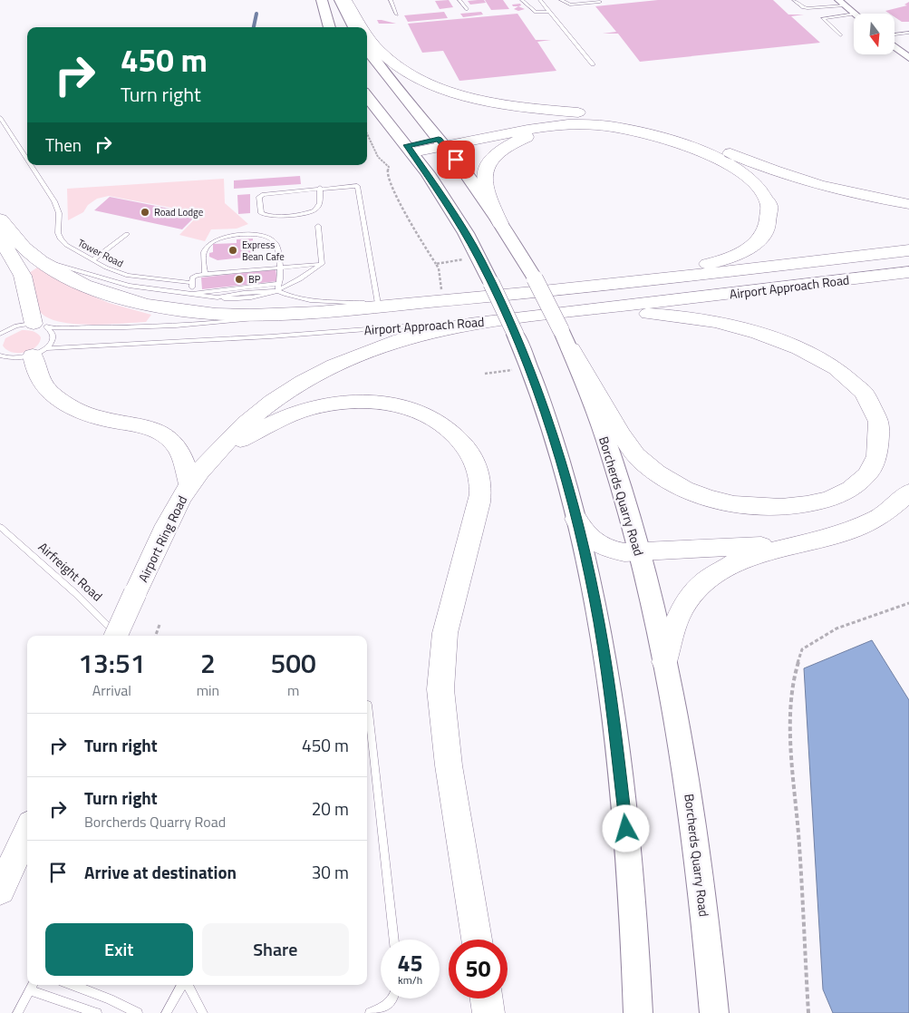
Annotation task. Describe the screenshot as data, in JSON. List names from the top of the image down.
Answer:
{
  "streets": {
    "main road": ["Airport Approach Road", "Borcherds Quarry Road", "Airport Ring Road"],
    "lane": ["Tower Road", "Airfreight Road"]
  },
  "crossings": [
    ["Airport Approach Road", "Airport Ring Road"]
  ],
  "places": ["Road Lodge", "Express Bean Cafe", "BP"],
  "north": "bottom",
  "page": {
    "turn": ["450 m", "Turn right"],
    "then": "Then",
    "eta": [
      "13:51",
      "Arrival",
      "2",
      "min",
      "500",
      "m"
    ],
    "list": [
      {
        "name": "Turn right",
        "value": "450 m"
      },
      {
        "name": "Turn right",
        "note": "Borcherds Quarry Road",
        "value": "20 m"
      },
      {
        "name": "Arrive at destination",
        "value": "30 m"
      }
    ],
    "buttons": ["Exit", "Share"],
    "speed": "45 km/h",
    "limit": "50"
  }
}
